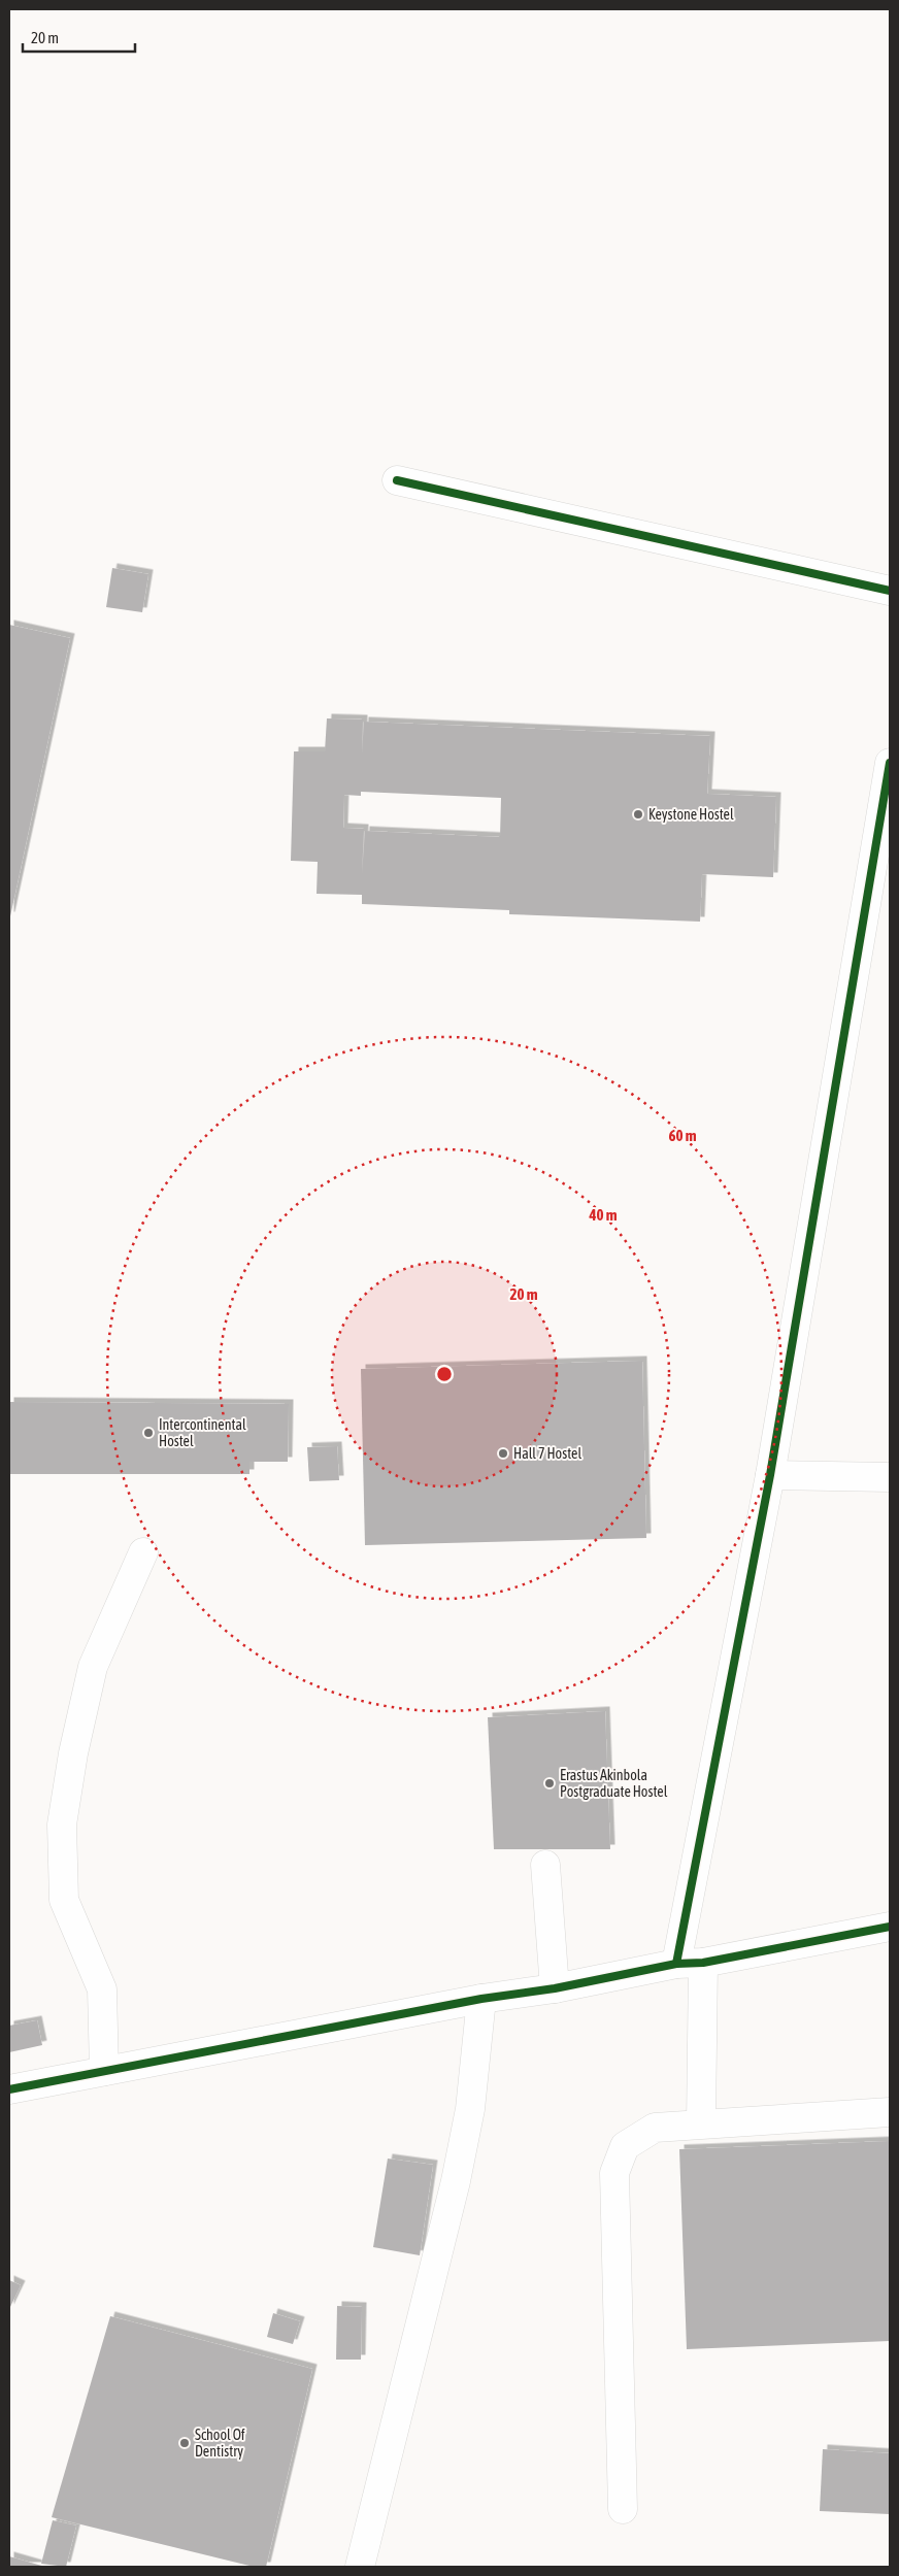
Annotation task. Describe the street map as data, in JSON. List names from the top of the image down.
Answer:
{
  "places": [
    "Keystone Hostel",
    "Intercontinental Hostel",
    "Hall 7 Hostel",
    "Erastus Akinbola Postgraduate Hostel",
    "School Of Dentistry"
  ],
  "scale_bar": "20 m",
  "rings": ["60 m", "40 m", "20 m"]
}
